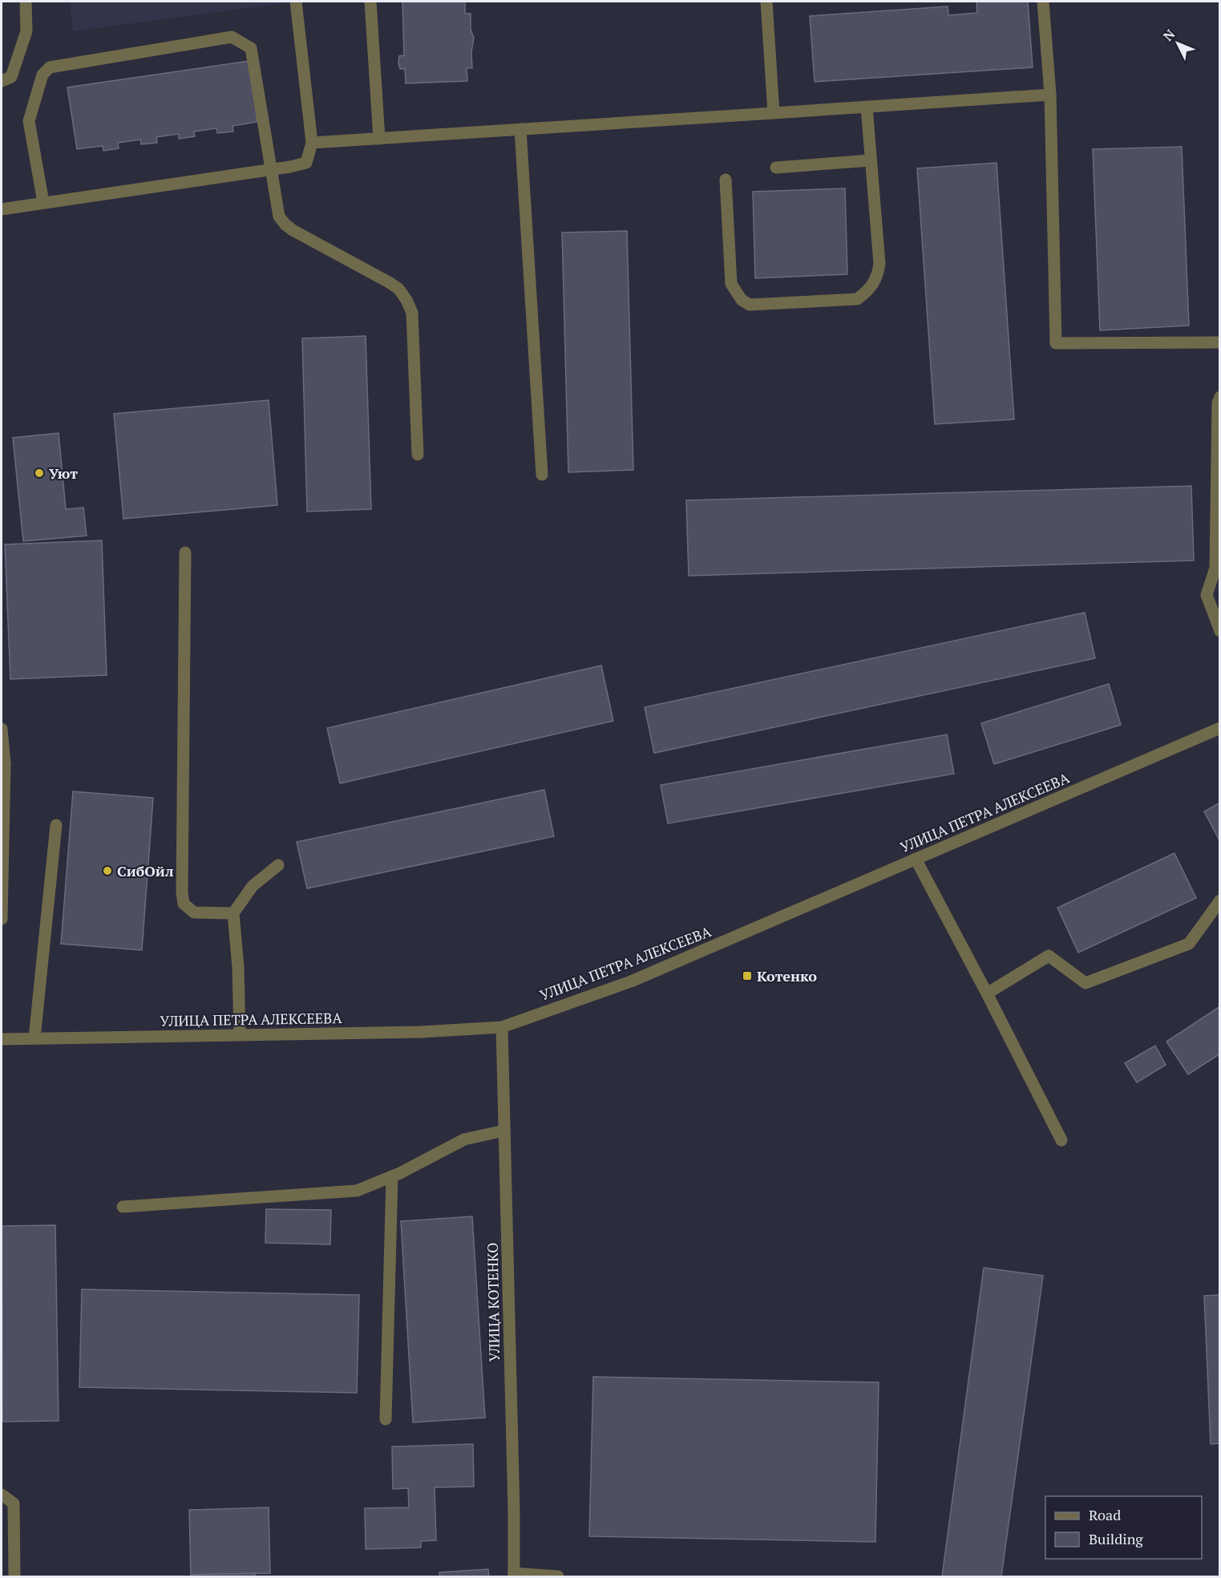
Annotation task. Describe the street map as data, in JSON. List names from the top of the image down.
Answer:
{
  "streets": {
    "street": ["УЛИЦА ПЕТРА АЛЕКСЕЕВА", "УЛИЦА КОТЕНКО"]
  },
  "crossings": [
    ["УЛИЦА ПЕТРА АЛЕКСЕЕВА", "УЛИЦА КОТЕНКО"]
  ],
  "places": {
    "other": ["Уют", "СибОйл"],
    "transit": ["Котенко"]
  },
  "legend": ["Road", "Building"],
  "north": "top left"
}
